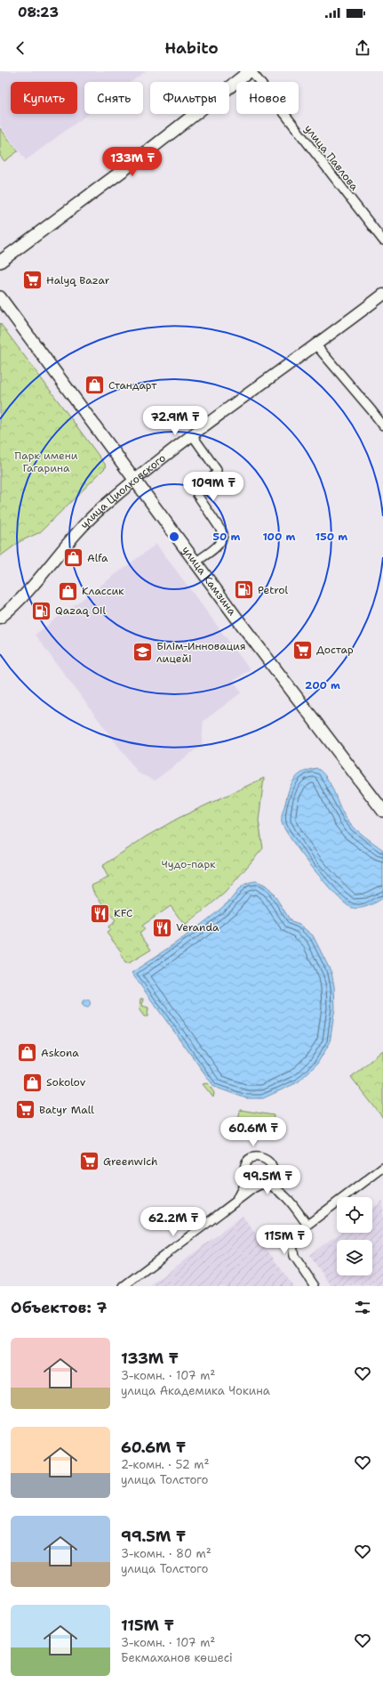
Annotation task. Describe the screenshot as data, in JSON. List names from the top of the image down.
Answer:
{
  "streets": {
    "main road": ["улица Камзина"],
    "street": ["улица Павлова", "улица Циолковского"]
  },
  "crossings": [
    ["улица Циолковского", "улица Камзина"]
  ],
  "parks": ["Парк имени Гагарина", "Чудо-парк"],
  "places": {
    "supermarket": [
      "Halyq Bazar",
      "Достар",
      "Batyr Mall",
      "Greenwich"
    ],
    "shop": [
      "Стандарт",
      "Alfa",
      "Классик",
      "Askona",
      "Sokolov"
    ],
    "fuel station": ["Petrol", "Qazaq Oil"],
    "school or university": ["Білім-Инновация лицейі"],
    "restaurant": ["KFC", "Veranda"]
  },
  "page": {
    "status": "08:23",
    "header": "Habito",
    "chip": [
      "Купить",
      "Снять",
      "Фильтры",
      "Новое"
    ],
    "price": [
      "133M ₸",
      "72.9M ₸",
      "109M ₸",
      "60.6M ₸",
      "99.5M ₸",
      "62.2M ₸",
      "115M ₸"
    ],
    "heading": "Объектов: 7",
    "list": [
      {
        "name": "133M ₸",
        "note": "3-комн. · 107 m² · улица Академика Чокина"
      },
      {
        "name": "60.6M ₸",
        "note": "2-комн. · 52 m² · улица Толстого"
      },
      {
        "name": "99.5M ₸",
        "note": "3-комн. · 80 m² · улица Толстого"
      },
      {
        "name": "115M ₸",
        "note": "3-комн. · 107 m² · Бекмаханов көшесі"
      }
    ]
  },
  "rings": [
    "50 m",
    "100 m",
    "150 m",
    "200 m"
  ]
}
